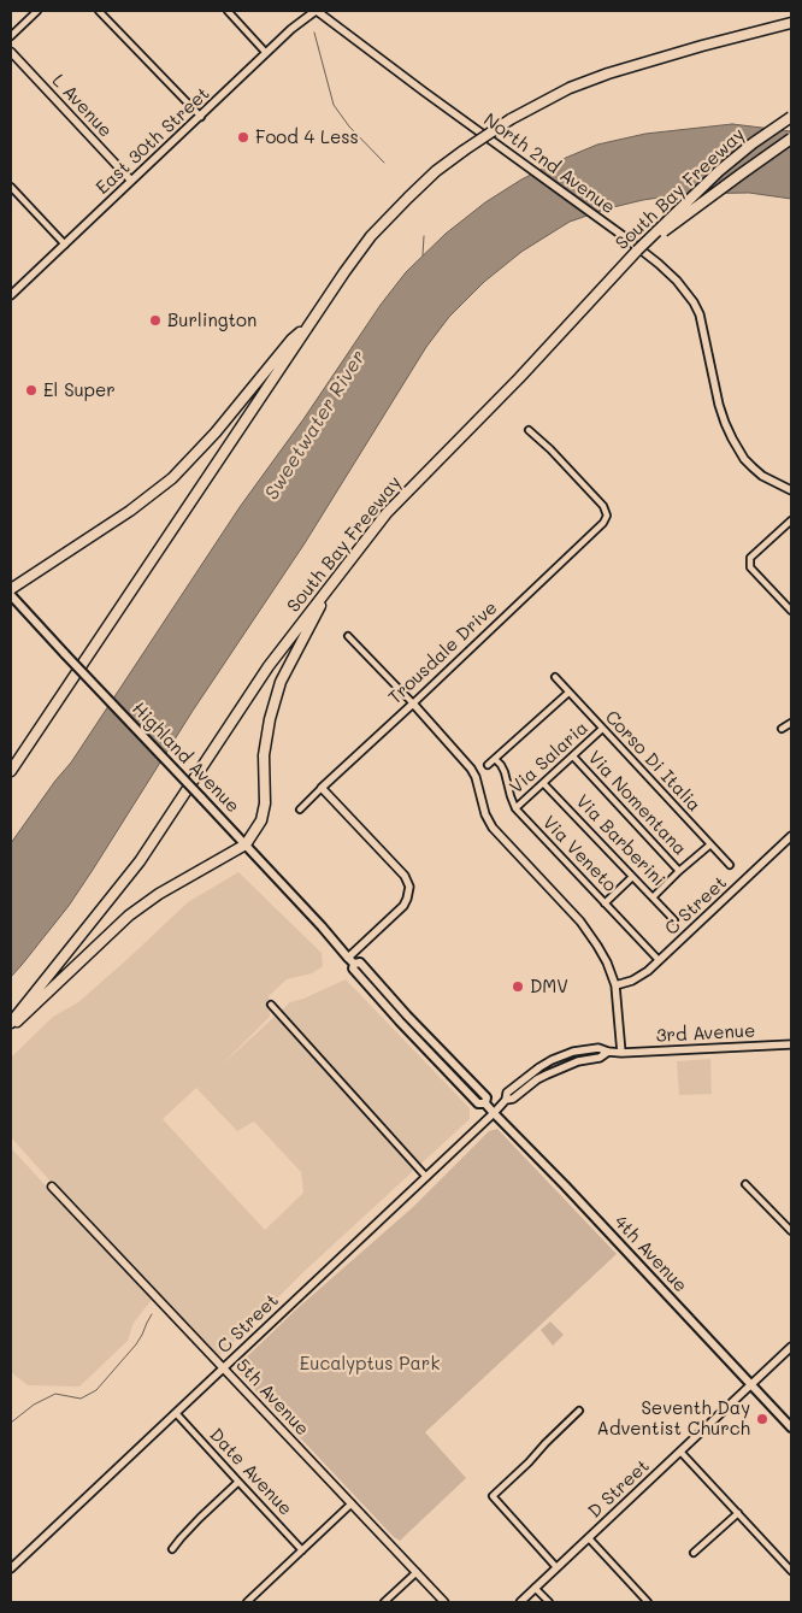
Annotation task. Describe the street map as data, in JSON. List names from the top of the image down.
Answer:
{
  "streets": {
    "highway": ["South Bay Freeway"],
    "main road": ["Highland Avenue", "4th Avenue"],
    "street": [
      "L Avenue",
      "East 30th Street",
      "North 2nd Avenue",
      "Trousdale Drive",
      "Via Salaria",
      "Corso Di Italia",
      "Via Nomentana",
      "Via Barberini",
      "Via Veneto",
      "C Street",
      "3rd Avenue",
      "5th Avenue",
      "Date Avenue",
      "D Street"
    ]
  },
  "crossings": [
    ["L Avenue", "East 30th Street"],
    ["East 30th Street", "North 2nd Avenue"],
    ["Highland Avenue", "4th Avenue"],
    ["Via Salaria", "Corso Di Italia"],
    ["Via Salaria", "Via Nomentana"],
    ["Via Salaria", "Via Barberini"],
    ["Via Salaria", "Via Veneto"],
    ["Via Veneto", "C Street"],
    ["C Street", "3rd Avenue"],
    ["C Street", "4th Avenue"],
    ["C Street", "5th Avenue"],
    ["C Street", "Date Avenue"],
    ["4th Avenue", "D Street"]
  ],
  "water": ["Sweetwater River"],
  "parks": ["Eucalyptus Park"],
  "places": [
    "Food 4 Less",
    "Burlington",
    "El Super",
    "DMV",
    "Seventh Day Adventist Church"
  ]
}
